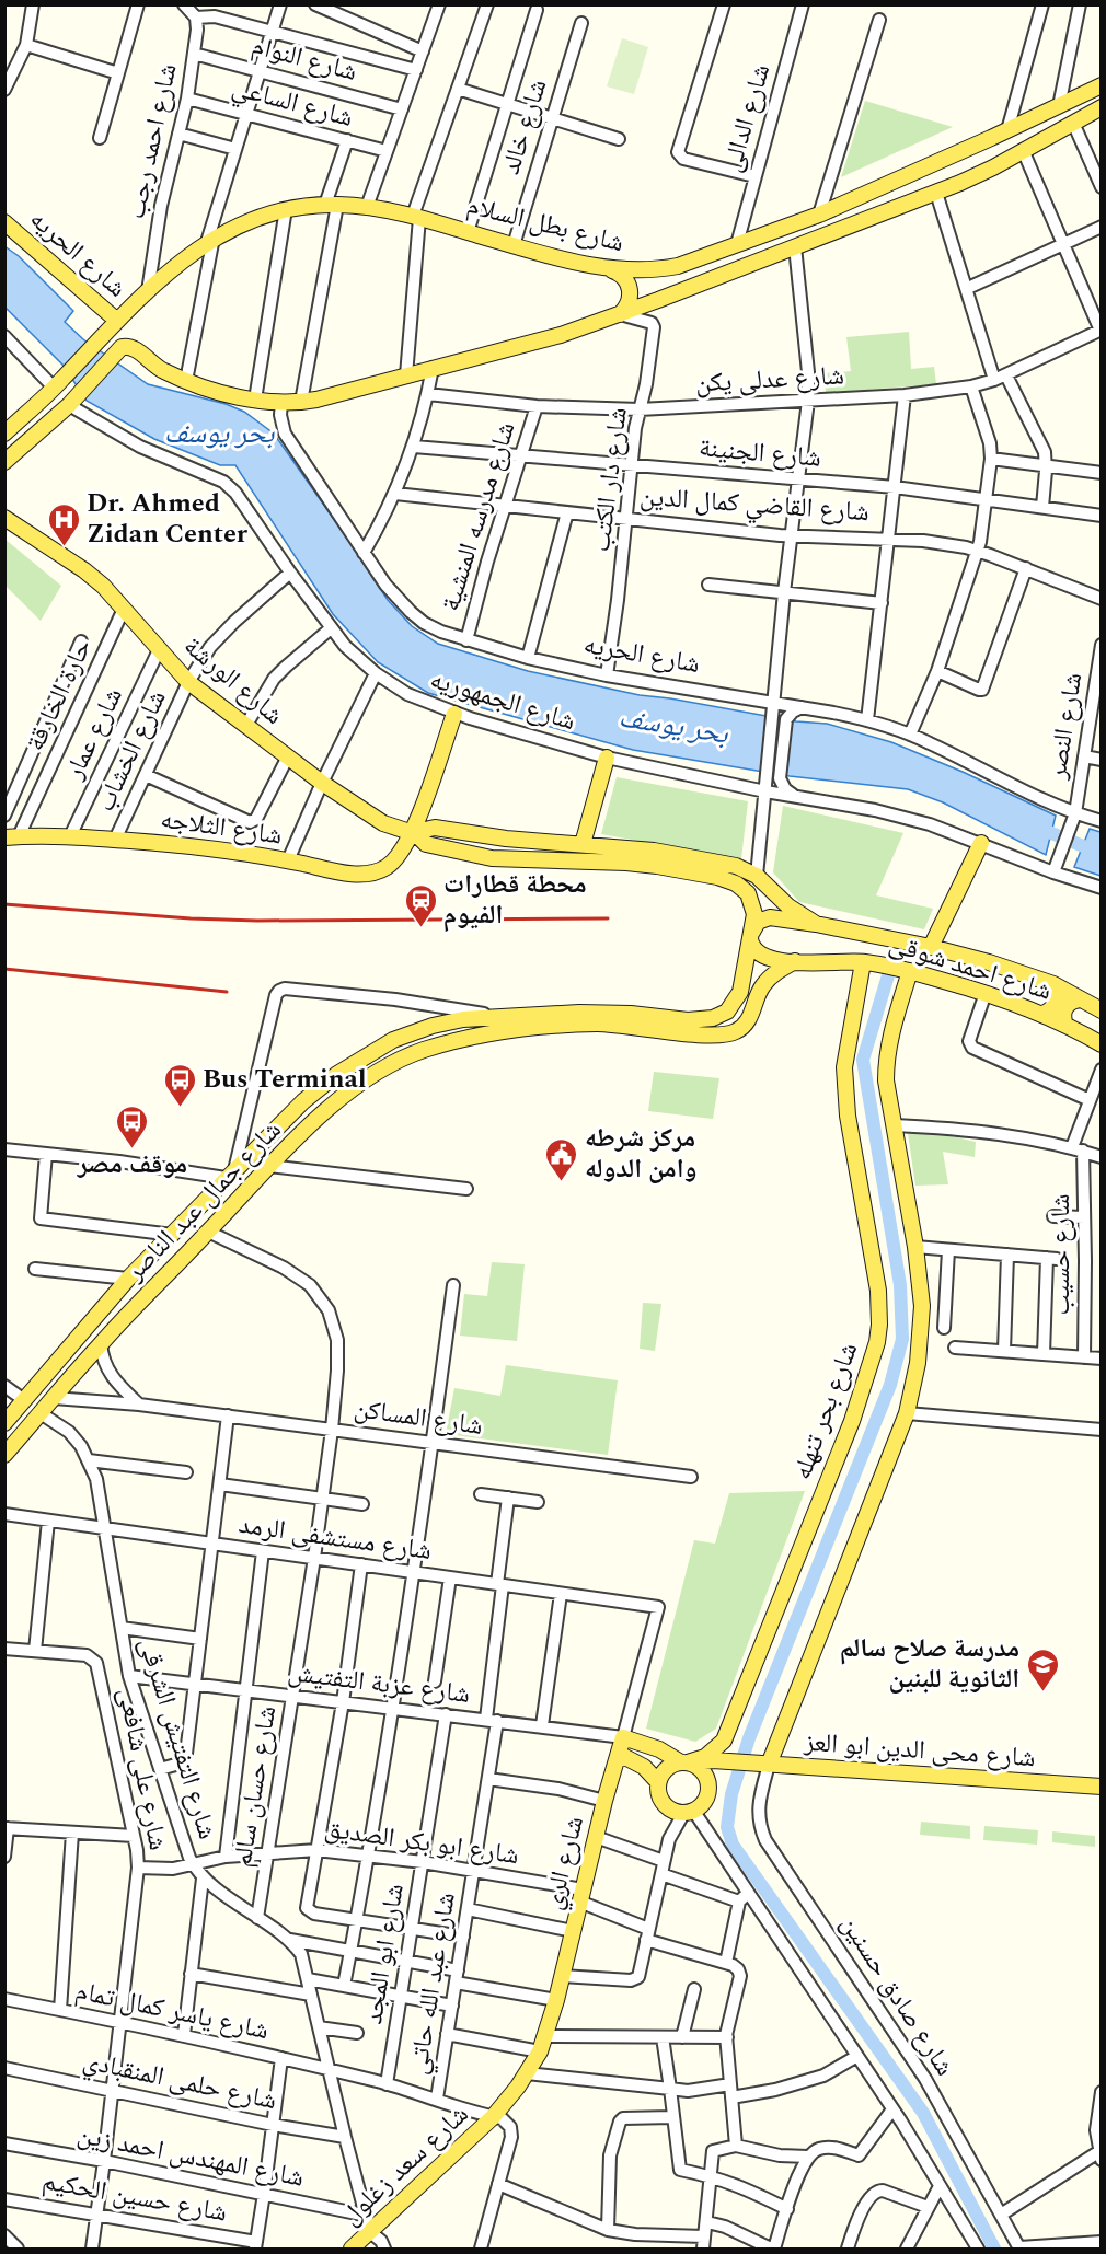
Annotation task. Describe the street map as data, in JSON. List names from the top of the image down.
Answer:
{
  "streets": {
    "main road": [
      "شارع بطل السلام",
      "شارع الحريه",
      "شارع الورشة",
      "شارع الثلاجه",
      "شارع احمد شوقى",
      "شارع جمال عبد الناصر",
      "شارع بحر تنهله",
      "شارع محى الدين ابو العز",
      "شارع الري",
      "شارع سعد زغلول"
    ],
    "street": [
      "شارع النوام",
      "شارع الساعي",
      "شارع الدالى",
      "شارع خالد",
      "شارع احمد رجب",
      "شارع عدلى يكن",
      "شارع الجنينة",
      "شارع دار الكتب",
      "شارع القاضي كمال الدين",
      "شارع مدرسه المنشية",
      "حارة الخارقة",
      "شارع الجمهوريه",
      "شارع النصر",
      "شارع عمار",
      "شارع الخشاب",
      "شارع حسيب",
      "شارع المساكن",
      "شارع مستشفى الرمد",
      "شارع عزبة التفتيش",
      "شارع التفتيش الشرقى",
      "شارع على شافعى",
      "شارع حسان سالم",
      "شارع ابو بكر الصديق",
      "شارع ابو المجد",
      "شارع عبد الله حاتي",
      "شارع صادق حسنين",
      "شارع ياسر كمال تمام",
      "شارع حلمى المنقبادي",
      "شارع المهندس احمد زين",
      "شارع حسين الحكيم"
    ]
  },
  "crossings": [
    ["شارع النوام", "شارع احمد رجب"],
    ["شارع الساعي", "شارع احمد رجب"],
    ["شارع الدالى", "شارع بطل السلام"],
    ["شارع خالد", "شارع بطل السلام"],
    ["شارع احمد رجب", "شارع بطل السلام"],
    ["شارع بطل السلام", "شارع الحريه"],
    ["شارع الحريه", "شارع دار الكتب"],
    ["شارع الحريه", "شارع مدرسه المنشية"],
    ["شارع الحريه", "شارع النصر"],
    ["شارع عدلى يكن", "شارع دار الكتب"],
    ["شارع عدلى يكن", "شارع مدرسه المنشية"],
    ["شارع الجنينة", "شارع دار الكتب"],
    ["شارع الجنينة", "شارع مدرسه المنشية"],
    ["شارع دار الكتب", "شارع القاضي كمال الدين"],
    ["شارع القاضي كمال الدين", "شارع مدرسه المنشية"],
    ["شارع الورشة", "حارة الخارقة"],
    ["شارع الورشة", "شارع عمار"],
    ["شارع الورشة", "شارع الخشاب"],
    ["شارع الورشة", "شارع الثلاجه"],
    ["شارع الورشة", "شارع احمد شوقى"],
    ["حارة الخارقة", "شارع الثلاجه"],
    ["شارع الجمهوريه", "شارع النصر"],
    ["شارع الجمهوريه", "شارع الخشاب"],
    ["شارع الجمهوريه", "شارع الثلاجه"],
    ["شارع عمار", "شارع الثلاجه"],
    ["شارع الخشاب", "شارع الثلاجه"],
    ["شارع احمد شوقى", "شارع بحر تنهله"],
    ["شارع جمال عبد الناصر", "شارع المساكن"],
    ["شارع جمال عبد الناصر", "شارع التفتيش الشرقى"],
    ["شارع جمال عبد الناصر", "شارع حسان سالم"],
    ["شارع المساكن", "شارع حسان سالم"],
    ["شارع مستشفى الرمد", "شارع التفتيش الشرقى"],
    ["شارع مستشفى الرمد", "شارع حسان سالم"],
    ["شارع مستشفى الرمد", "شارع الري"],
    ["شارع مستشفى الرمد", "شارع عبد الله حاتي"],
    ["شارع عزبة التفتيش", "شارع التفتيش الشرقى"],
    ["شارع عزبة التفتيش", "شارع حسان سالم"],
    ["شارع عزبة التفتيش", "شارع الري"],
    ["شارع عزبة التفتيش", "شارع ابو المجد"],
    ["شارع عزبة التفتيش", "شارع عبد الله حاتي"],
    ["شارع التفتيش الشرقى", "شارع ابو بكر الصديق"],
    ["شارع محى الدين ابو العز", "شارع صادق حسنين"],
    ["شارع على شافعى", "شارع ابو بكر الصديق"],
    ["شارع على شافعى", "شارع ياسر كمال تمام"],
    ["شارع على شافعى", "شارع حلمى المنقبادي"],
    ["شارع على شافعى", "شارع المهندس احمد زين"],
    ["شارع على شافعى", "شارع حسين الحكيم"],
    ["شارع حسان سالم", "شارع ابو بكر الصديق"],
    ["شارع ابو بكر الصديق", "شارع الري"],
    ["شارع ابو بكر الصديق", "شارع ابو المجد"],
    ["شارع ابو بكر الصديق", "شارع عبد الله حاتي"],
    ["شارع الري", "شارع ياسر كمال تمام"],
    ["شارع الري", "شارع سعد زغلول"],
    ["شارع ابو المجد", "شارع ياسر كمال تمام"],
    ["شارع عبد الله حاتي", "شارع ياسر كمال تمام"],
    ["شارع ياسر كمال تمام", "شارع سعد زغلول"]
  ],
  "water": ["بحر يوسف"],
  "places": {
    "hospital": ["Dr. Ahmed Zidan Center"],
    "station": ["محطة قطارات الفيوم"],
    "bus stop": ["Bus Terminal", "موقف مصر"],
    "public building": ["مركز شرطه وامن الدوله"],
    "school or university": ["مدرسة صلاح سالم الثانوية للبنين"]
  }
}
